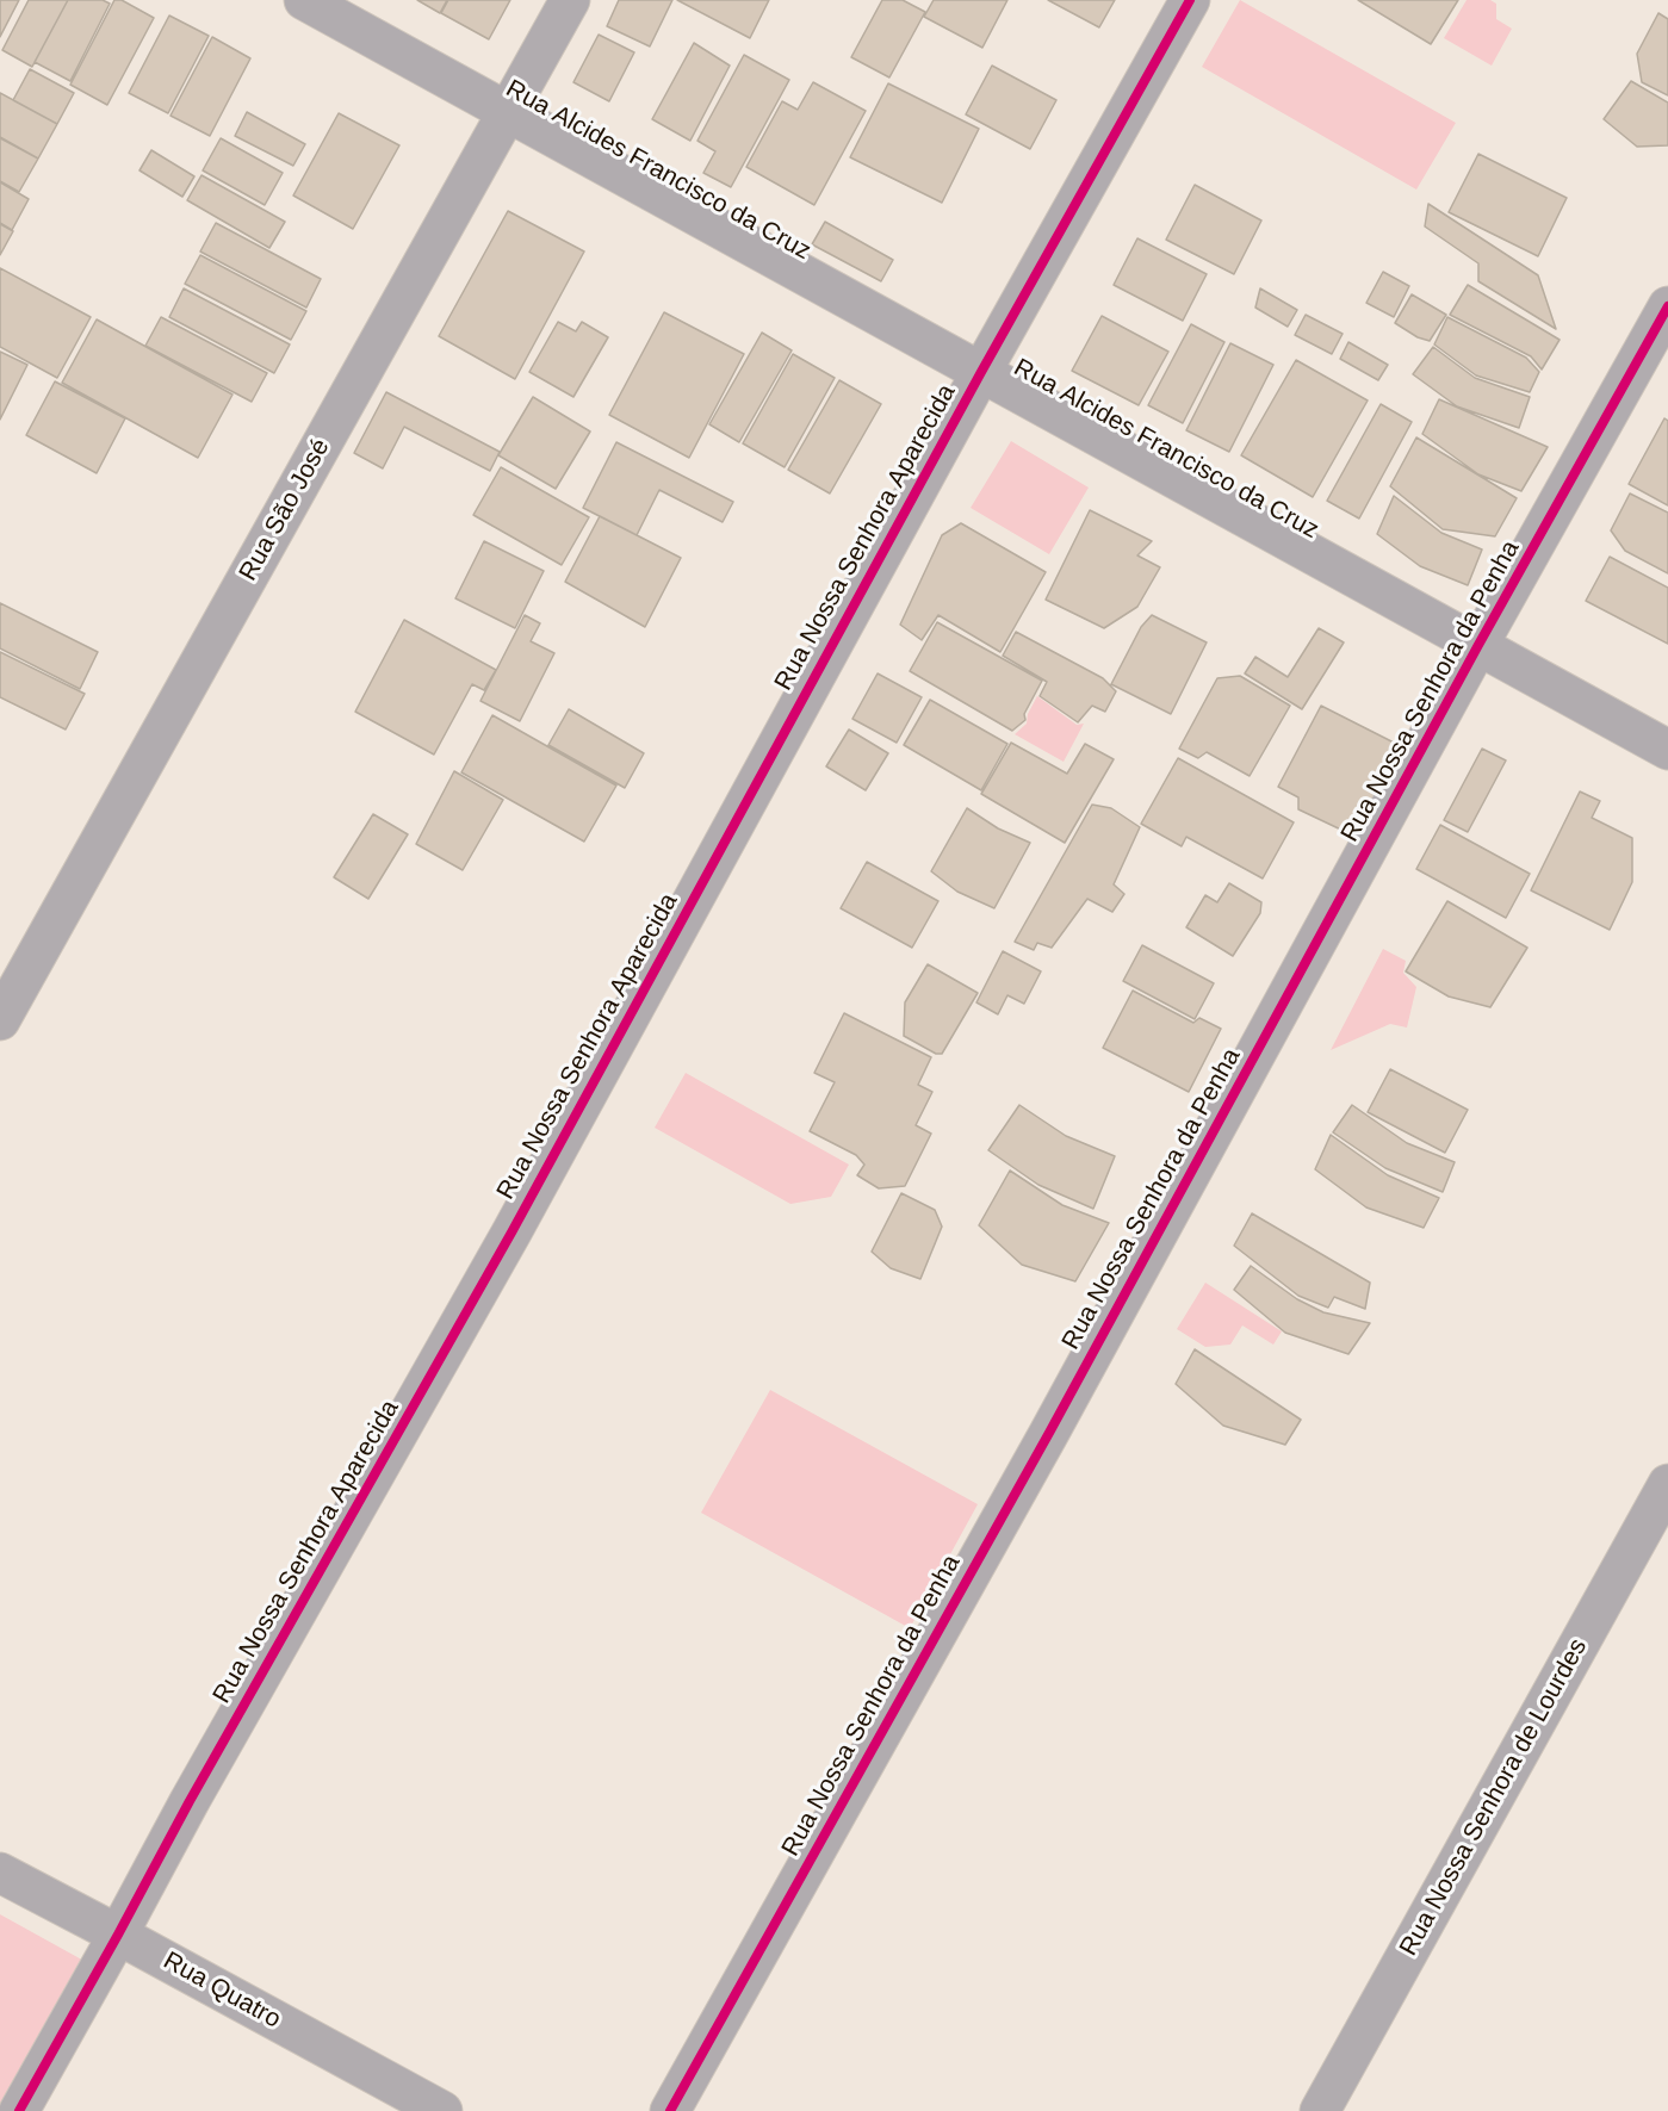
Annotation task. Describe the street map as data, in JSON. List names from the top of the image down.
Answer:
{
  "streets": {
    "street": [
      "Rua Alcides Francisco da Cruz",
      "Rua São José",
      "Rua Nossa Senhora Aparecida",
      "Rua Nossa Senhora da Penha",
      "Rua Nossa Senhora de Lourdes",
      "Rua Quatro"
    ]
  },
  "crossings": [
    ["Rua Alcides Francisco da Cruz", "Rua São José"],
    ["Rua Alcides Francisco da Cruz", "Rua Nossa Senhora Aparecida"],
    ["Rua Alcides Francisco da Cruz", "Rua Nossa Senhora da Penha"],
    ["Rua Nossa Senhora Aparecida", "Rua Quatro"]
  ]
}
